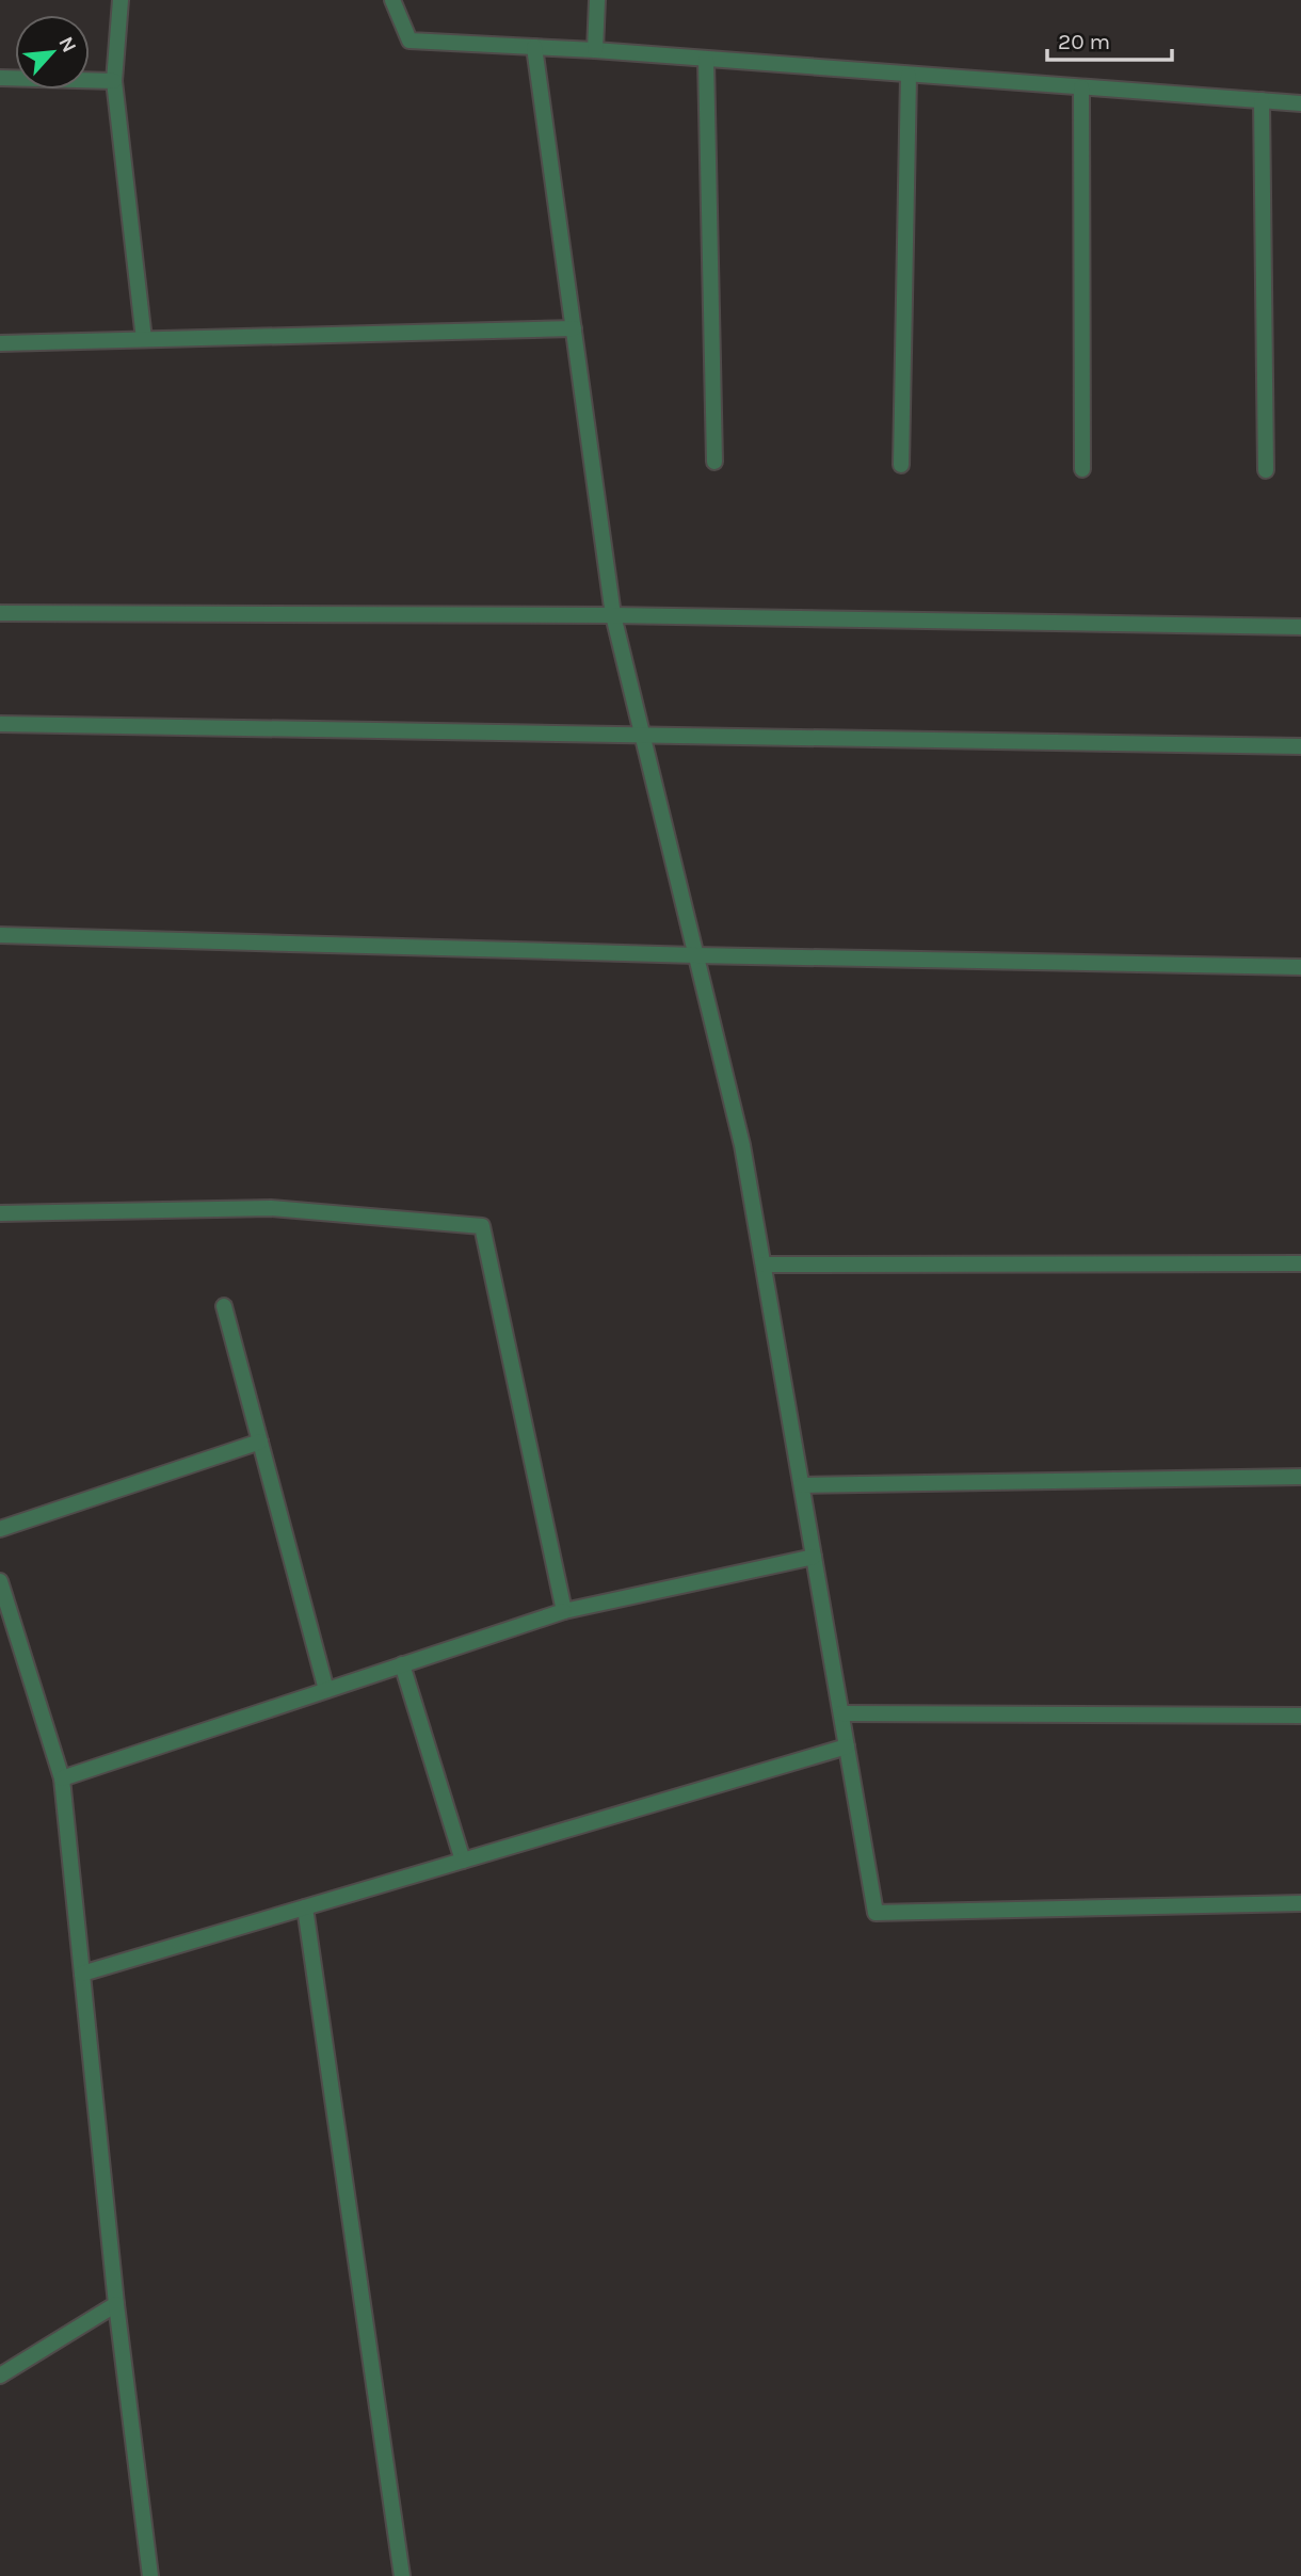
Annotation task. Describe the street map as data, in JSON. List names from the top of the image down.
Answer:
{
  "scale_bar": "20 m",
  "north": "top right"
}
